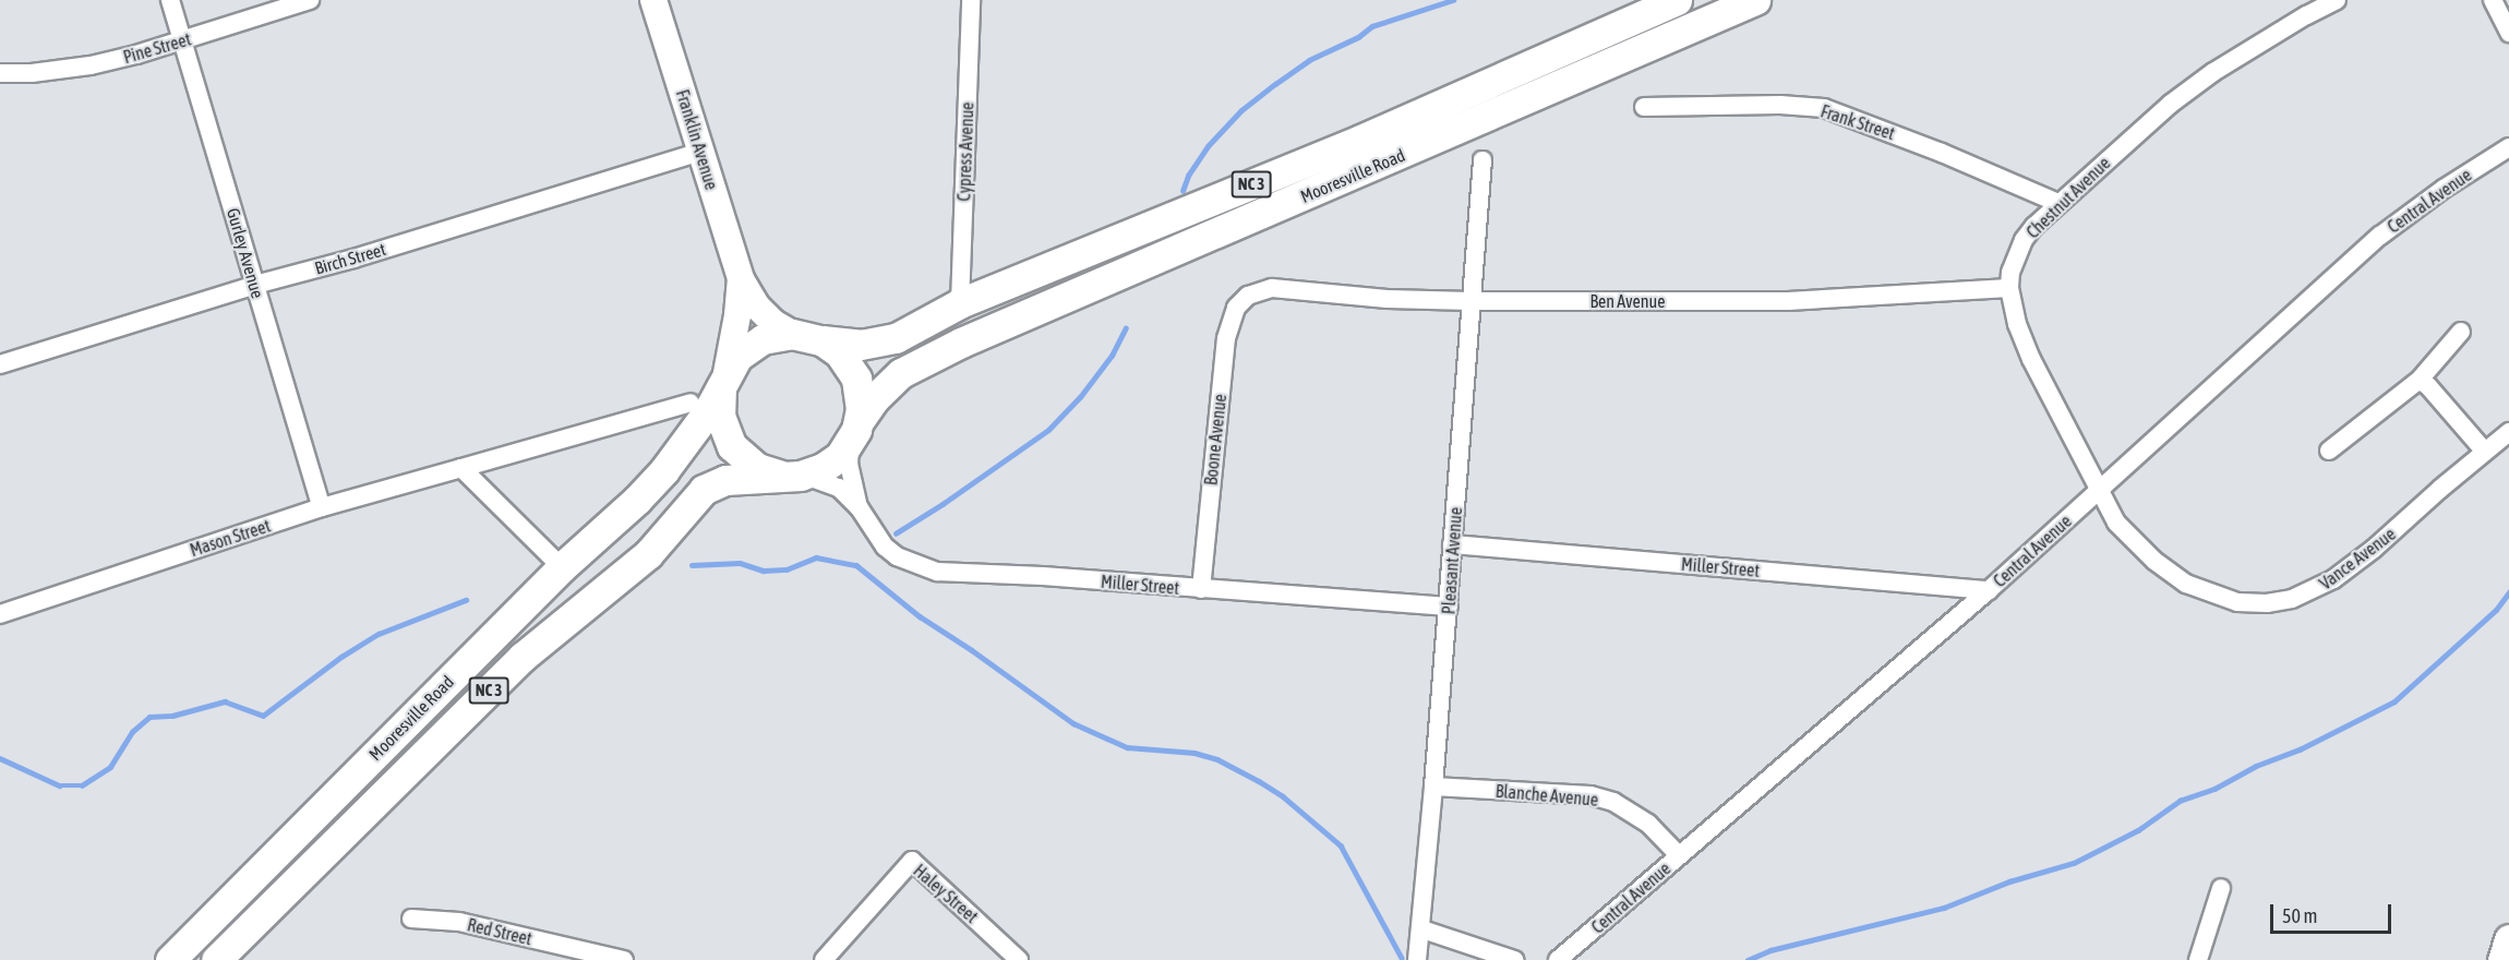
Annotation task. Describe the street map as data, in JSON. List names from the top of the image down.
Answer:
{
  "streets": {
    "main road": ["Mooresville Road", "NC 3"],
    "street": [
      "Pine Street",
      "Frank Street",
      "Franklin Avenue",
      "Cypress Avenue",
      "Chestnut Avenue",
      "Central Avenue",
      "Gurley Avenue",
      "Birch Street",
      "Ben Avenue",
      "Boone Avenue",
      "Mason Street",
      "Vance Avenue",
      "Pleasant Avenue",
      "Miller Street",
      "Blanche Avenue",
      "Haley Street",
      "Red Street"
    ]
  },
  "crossings": [
    ["Pine Street", "Gurley Avenue"],
    ["Frank Street", "Chestnut Avenue"],
    ["Franklin Avenue", "Mooresville Road"],
    ["Franklin Avenue", "Birch Street"],
    ["Franklin Avenue", "Miller Street"],
    ["Cypress Avenue", "Mooresville Road"],
    ["Mooresville Road", "Miller Street"],
    ["Chestnut Avenue", "Central Avenue"],
    ["Chestnut Avenue", "Ben Avenue"],
    ["Chestnut Avenue", "Vance Avenue"],
    ["Central Avenue", "Vance Avenue"],
    ["Central Avenue", "Miller Street"],
    ["Central Avenue", "Blanche Avenue"],
    ["Gurley Avenue", "Birch Street"],
    ["Gurley Avenue", "Mason Street"],
    ["Ben Avenue", "Boone Avenue"],
    ["Ben Avenue", "Pleasant Avenue"],
    ["Boone Avenue", "Miller Street"],
    ["Pleasant Avenue", "Miller Street"],
    ["Pleasant Avenue", "Blanche Avenue"]
  ],
  "scale_bar": "50 m"
}
